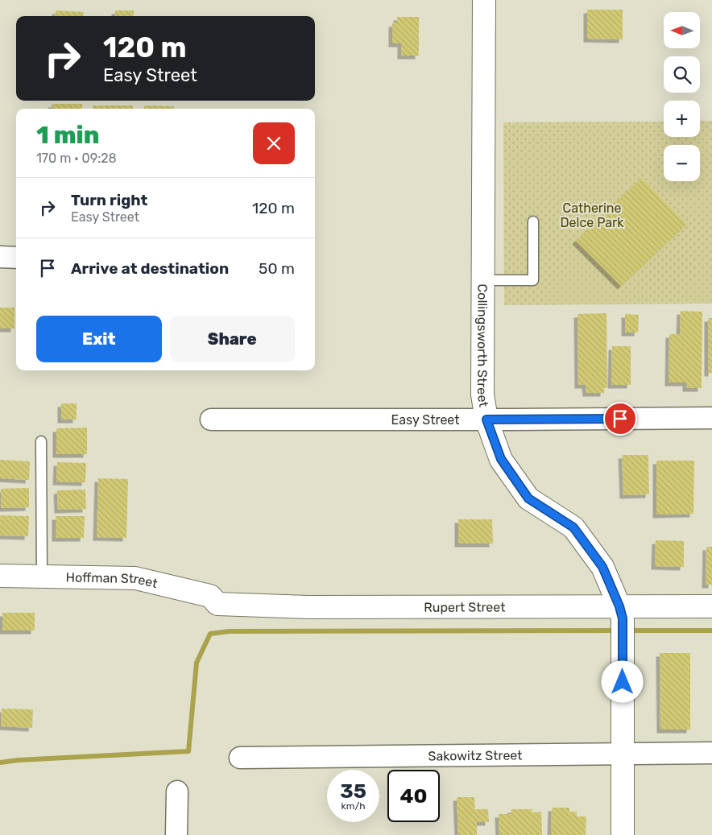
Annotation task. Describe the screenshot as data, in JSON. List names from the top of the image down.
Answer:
{
  "streets": {
    "street": [
      "Collingsworth Street",
      "Easy Street",
      "Hoffman Street",
      "Rupert Street",
      "Sakowitz Street"
    ]
  },
  "crossings": [
    ["Collingsworth Street", "Easy Street"],
    ["Collingsworth Street", "Rupert Street"],
    ["Collingsworth Street", "Sakowitz Street"],
    ["Hoffman Street", "Rupert Street"]
  ],
  "parks": ["Catherine Delce Park"],
  "north": "left",
  "page": {
    "map_buttons": ["+", "−"],
    "turn": ["120 m", "Easy Street"],
    "heading": ["1 min", "170 m · 09:28"],
    "list": [
      {
        "name": "Turn right",
        "note": "Easy Street",
        "value": "120 m"
      },
      {
        "name": "Arrive at destination",
        "value": "50 m"
      }
    ],
    "buttons": ["Exit", "Share"],
    "speed": "35 km/h",
    "limit": "40"
  }
}
